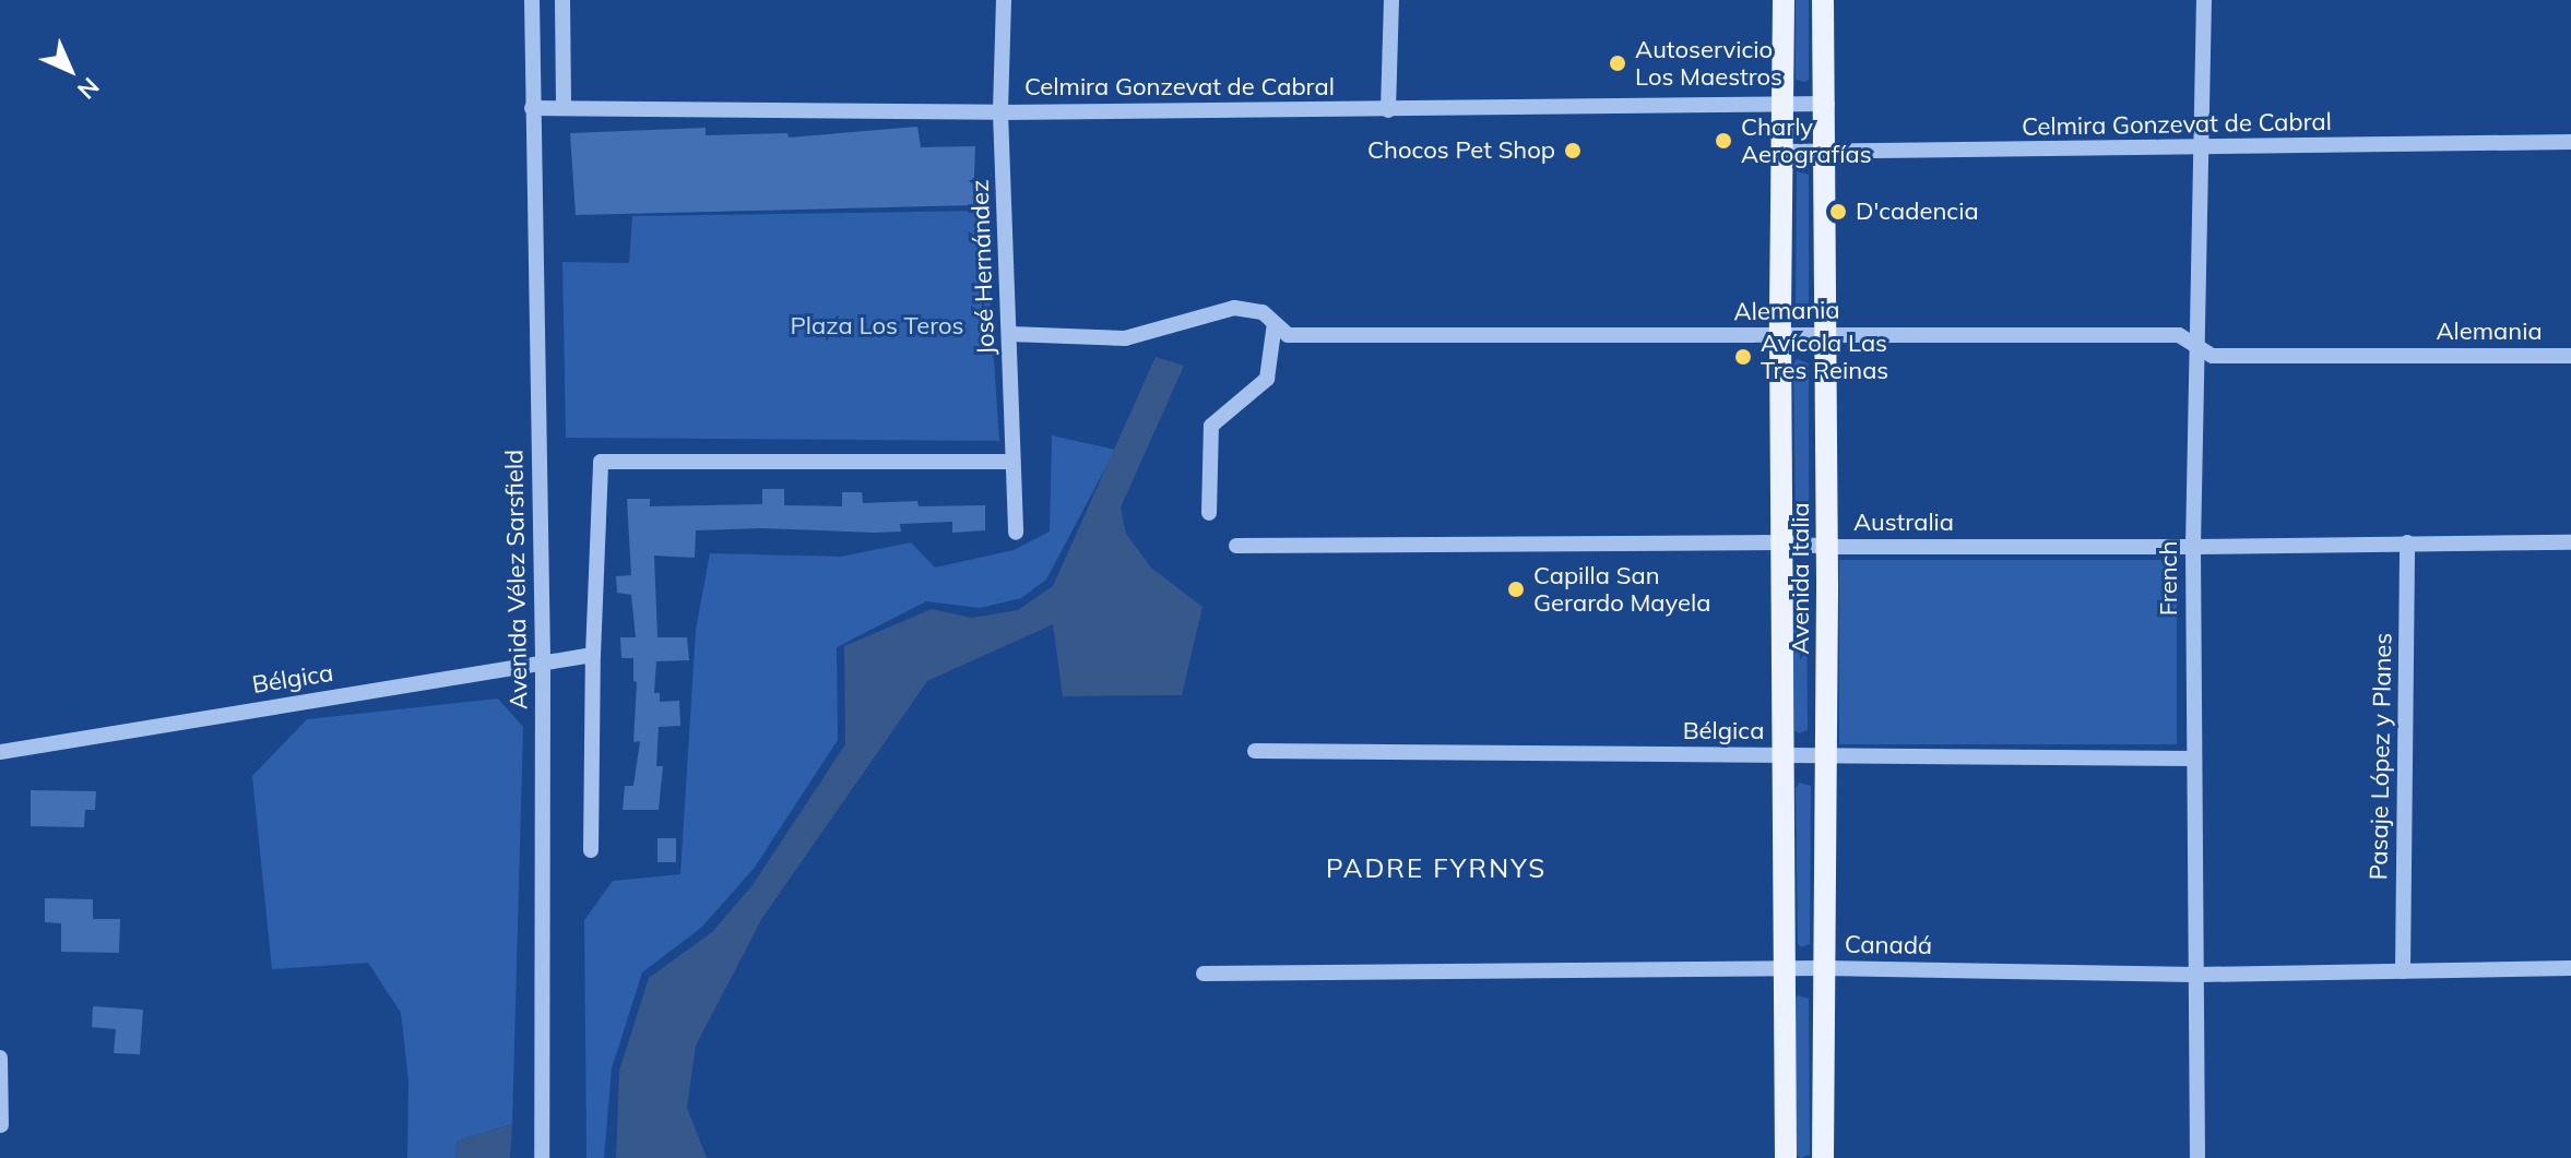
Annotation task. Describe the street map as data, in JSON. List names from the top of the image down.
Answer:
{
  "streets": {
    "main road": ["Avenida Italia"],
    "street": [
      "Celmira Gonzevat de Cabral",
      "José Hernández",
      "Alemania",
      "Australia",
      "French",
      "Avenida Vélez Sarsfield",
      "Bélgica",
      "Pasaje López y Planes",
      "Canadá"
    ]
  },
  "crossings": [
    ["Celmira Gonzevat de Cabral", "José Hernández"],
    ["Celmira Gonzevat de Cabral", "Avenida Italia"],
    ["Celmira Gonzevat de Cabral", "French"],
    ["Celmira Gonzevat de Cabral", "Avenida Vélez Sarsfield"],
    ["José Hernández", "Alemania"],
    ["Alemania", "Avenida Italia"],
    ["Alemania", "French"],
    ["Australia", "Avenida Italia"],
    ["Australia", "French"],
    ["Australia", "Pasaje López y Planes"],
    ["Avenida Italia", "Bélgica"],
    ["Avenida Italia", "Canadá"],
    ["French", "Bélgica"],
    ["French", "Canadá"],
    ["Avenida Vélez Sarsfield", "Bélgica"],
    ["Pasaje López y Planes", "Canadá"]
  ],
  "districts": ["PADRE FYRNYS"],
  "parks": ["Plaza Los Teros"],
  "places": [
    "Autoservicio Los Maestros",
    "Charly Aerografías",
    "Chocos Pet Shop",
    "D'cadencia",
    "Avícola Las Tres Reinas",
    "Capilla San Gerardo Mayela"
  ],
  "north": "bottom right"
}
